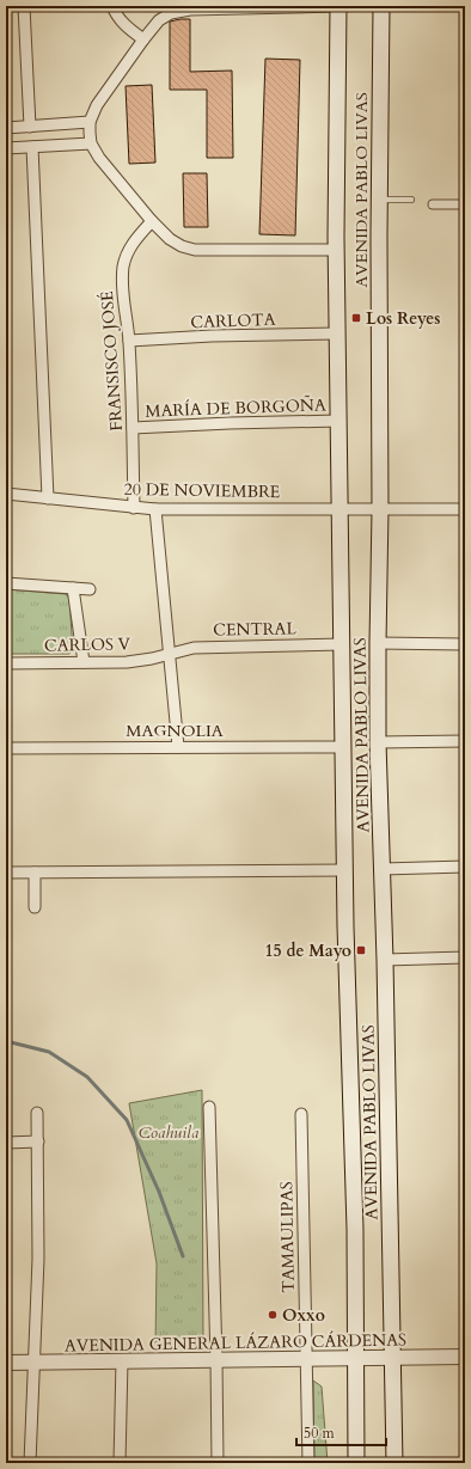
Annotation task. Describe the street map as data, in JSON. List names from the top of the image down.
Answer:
{
  "streets": {
    "main road": ["AVENIDA PABLO LIVAS"],
    "street": [
      "CARLOTA",
      "FRANSISCO JOSÉ",
      "MARÍA DE BORGOÑA",
      "20 DE NOVIEMBRE",
      "CENTRAL",
      "CARLOS V",
      "MAGNOLIA",
      "TAMAULIPAS",
      "AVENIDA GENERAL LÁZARO CÁRDENAS"
    ]
  },
  "crossings": [
    ["AVENIDA PABLO LIVAS", "CARLOTA"],
    ["AVENIDA PABLO LIVAS", "MARÍA DE BORGOÑA"],
    ["AVENIDA PABLO LIVAS", "20 DE NOVIEMBRE"],
    ["AVENIDA PABLO LIVAS", "CENTRAL"],
    ["AVENIDA PABLO LIVAS", "MAGNOLIA"],
    ["AVENIDA PABLO LIVAS", "AVENIDA GENERAL LÁZARO CÁRDENAS"],
    ["CARLOTA", "FRANSISCO JOSÉ"],
    ["FRANSISCO JOSÉ", "MARÍA DE BORGOÑA"],
    ["FRANSISCO JOSÉ", "20 DE NOVIEMBRE"],
    ["CENTRAL", "CARLOS V"],
    ["TAMAULIPAS", "AVENIDA GENERAL LÁZARO CÁRDENAS"]
  ],
  "parks": ["Coahuila"],
  "places": {
    "transit": ["Los Reyes", "15 de Mayo"],
    "other": ["Oxxo"]
  },
  "scale_bar": "50 m"
}
